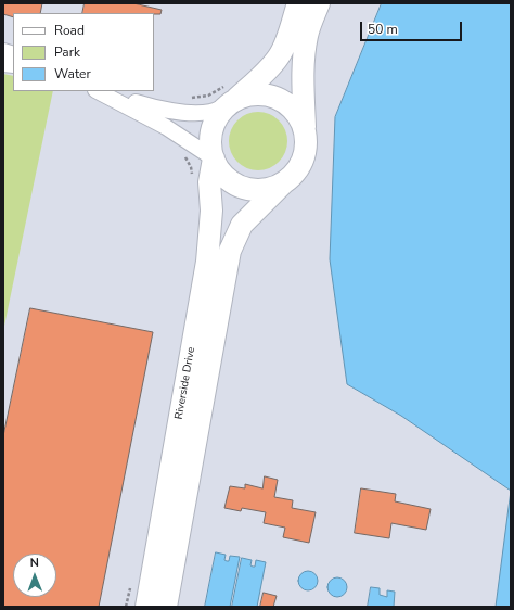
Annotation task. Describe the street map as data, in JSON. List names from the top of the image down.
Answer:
{
  "streets": {
    "highway": ["Riverside Drive"]
  },
  "legend": ["Road", "Park", "Water"],
  "scale_bar": "50 m",
  "north": "top"
}
